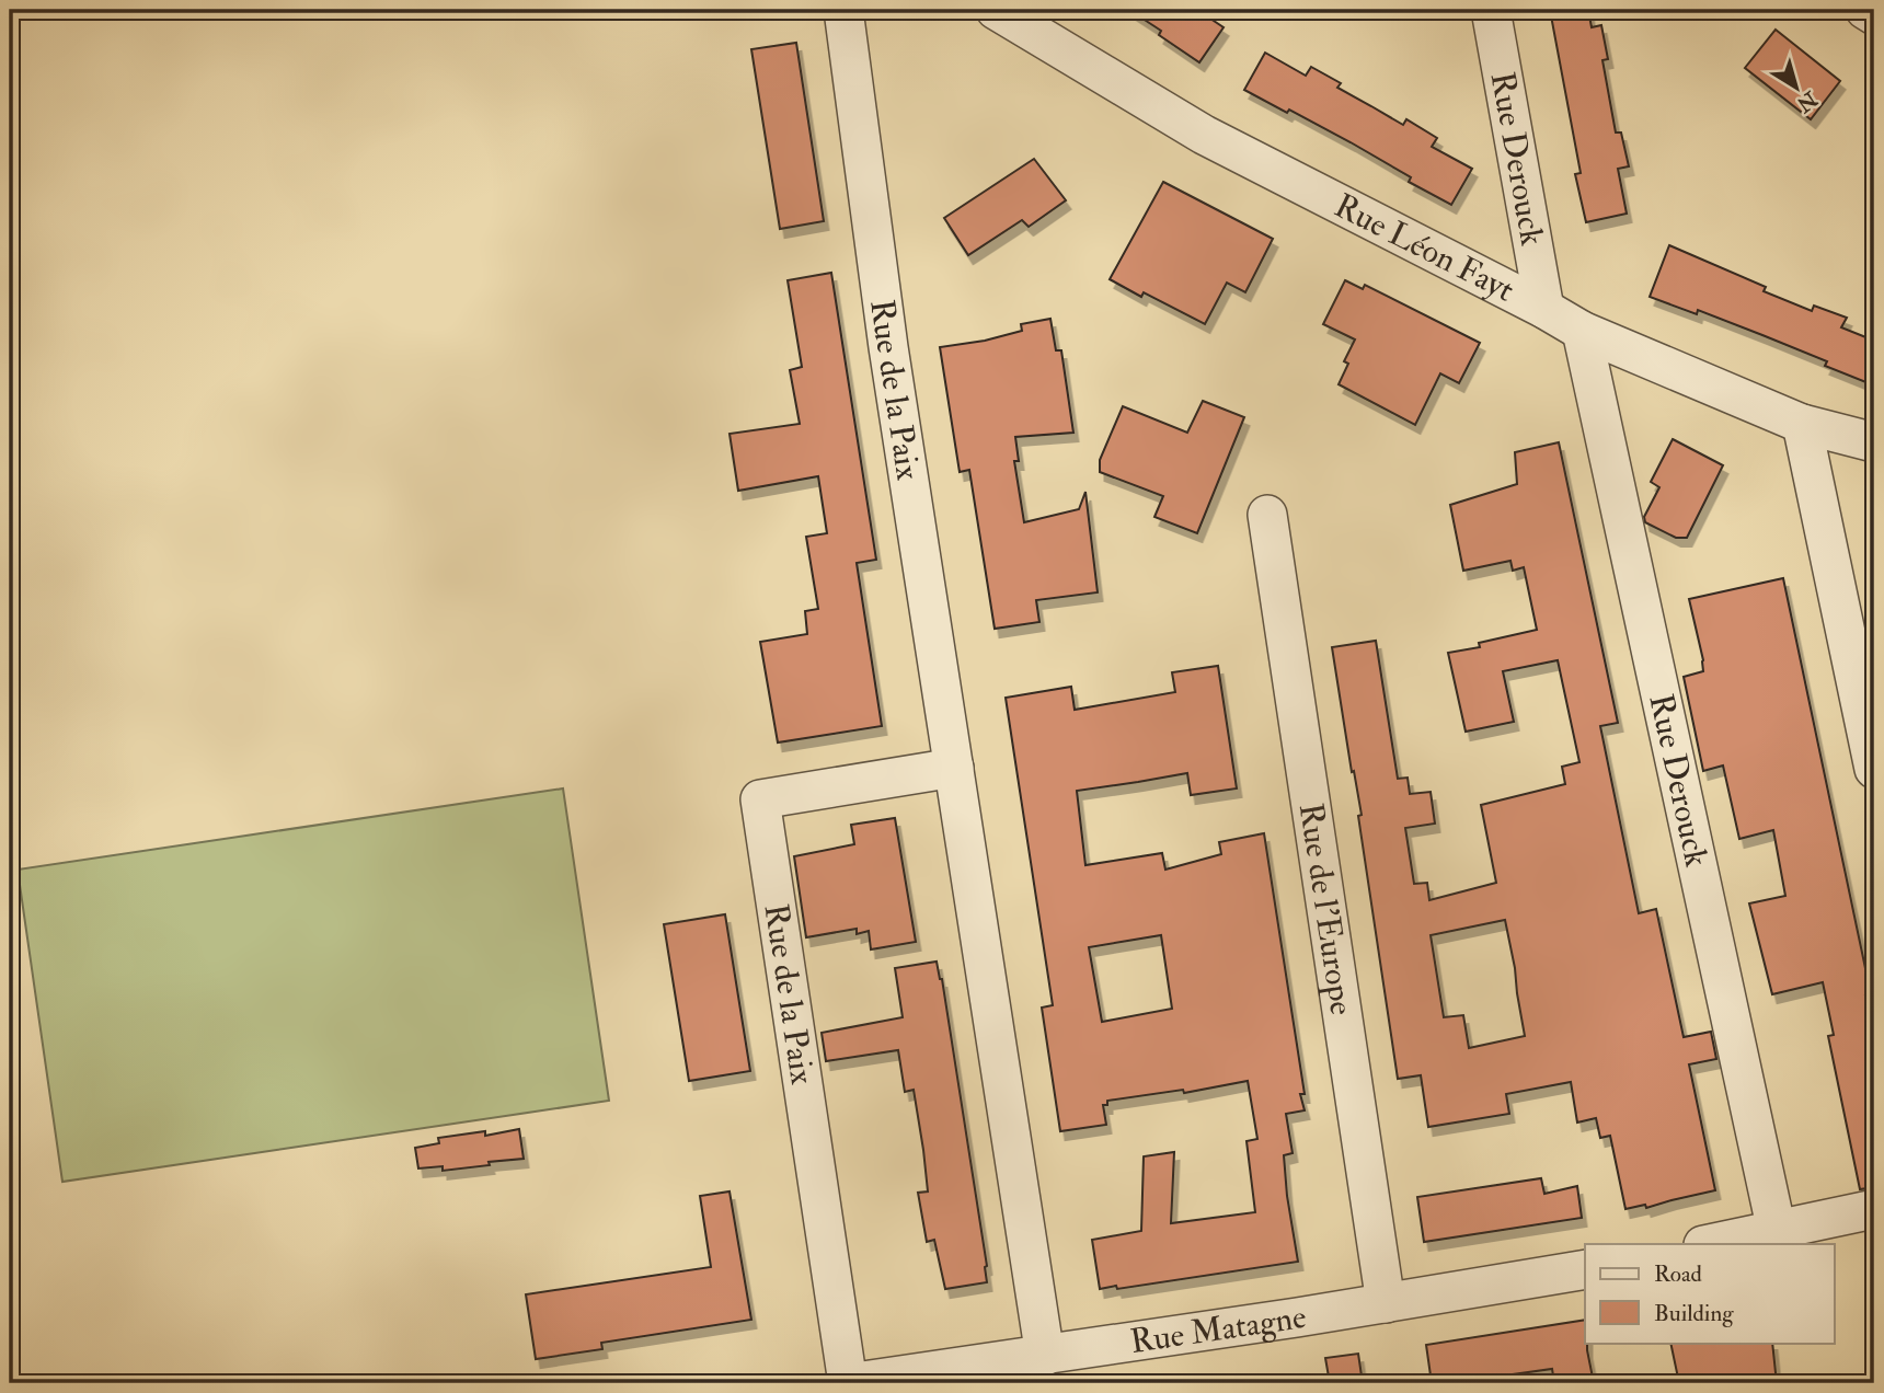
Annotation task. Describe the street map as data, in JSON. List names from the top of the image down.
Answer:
{
  "streets": {
    "street": [
      "Rue Derouck",
      "Rue Léon Fayt",
      "Rue de la Paix",
      "Rue de l'Europe",
      "Rue Matagne"
    ]
  },
  "crossings": [
    ["Rue Derouck", "Rue Léon Fayt"],
    ["Rue de la Paix", "Rue Matagne"],
    ["Rue de l'Europe", "Rue Matagne"]
  ],
  "legend": ["Road", "Building"],
  "north": "bottom right"
}
